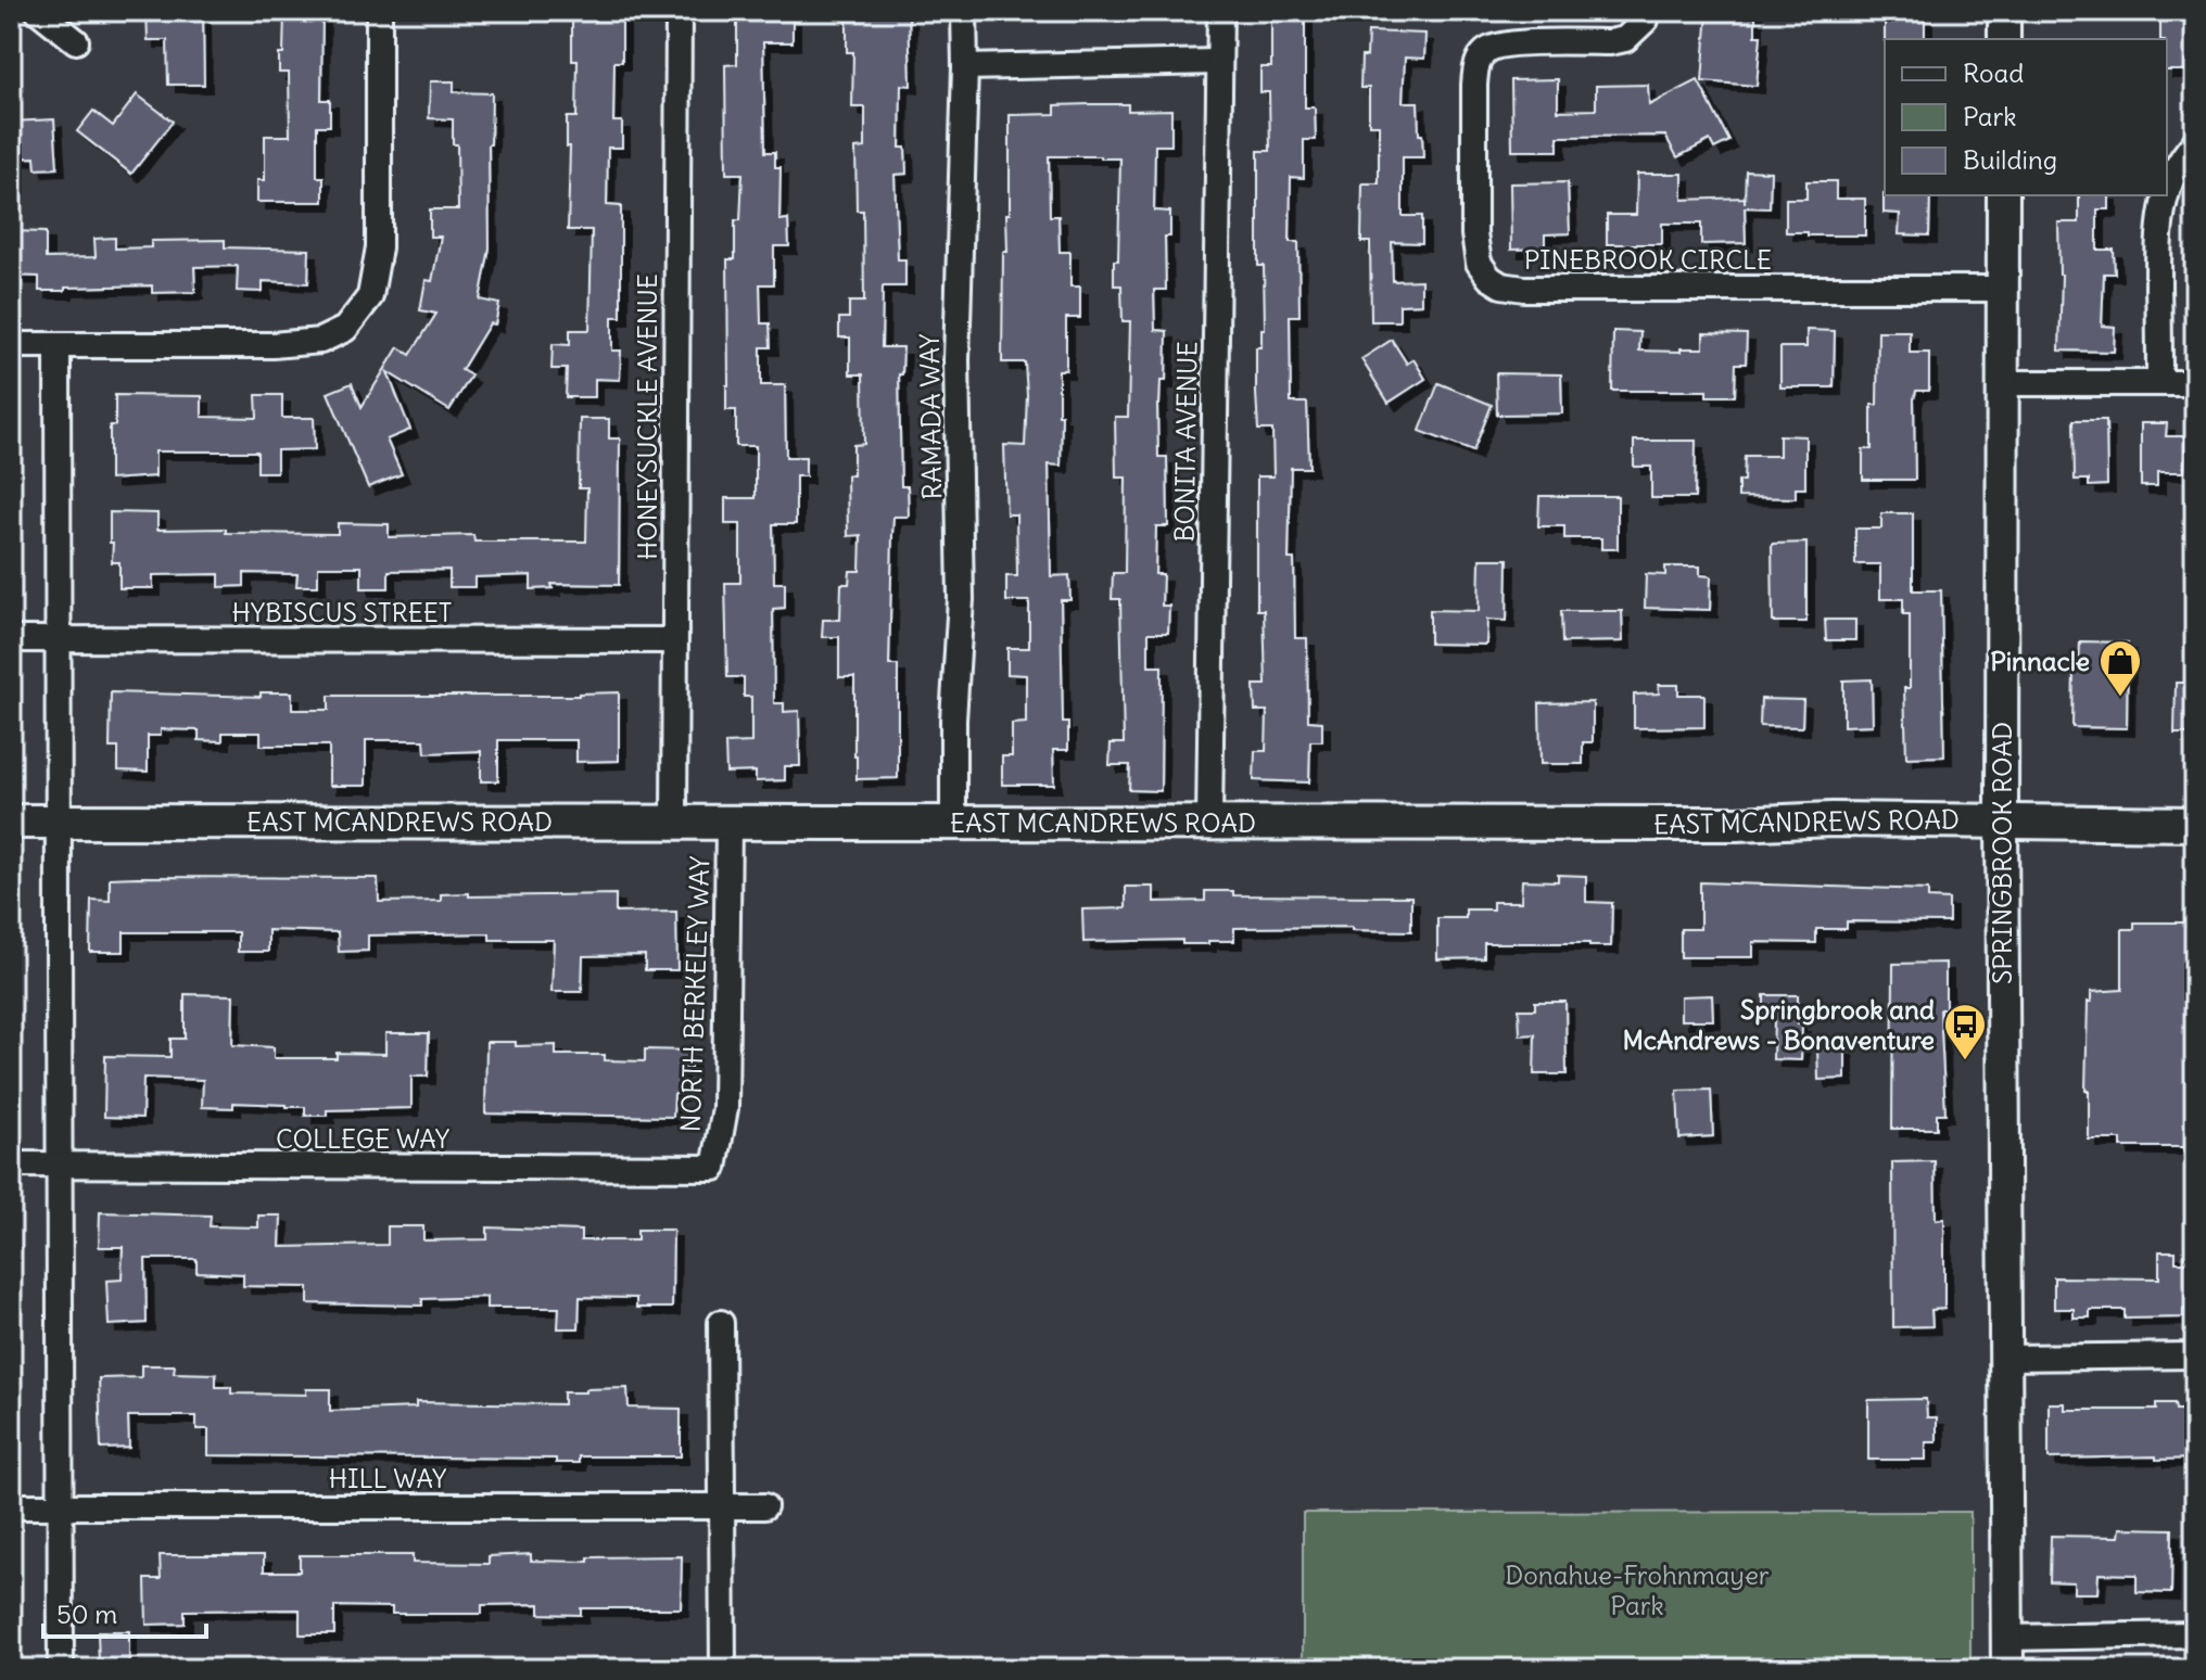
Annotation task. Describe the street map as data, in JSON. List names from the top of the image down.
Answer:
{
  "streets": {
    "main road": ["EAST MCANDREWS ROAD"],
    "street": [
      "PINEBROOK CIRCLE",
      "HONEYSUCKLE AVENUE",
      "RAMADA WAY",
      "BONITA AVENUE",
      "HYBISCUS STREET",
      "SPRINGBROOK ROAD",
      "NORTH BERKELEY WAY",
      "COLLEGE WAY",
      "HILL WAY"
    ]
  },
  "crossings": [
    ["PINEBROOK CIRCLE", "SPRINGBROOK ROAD"],
    ["HONEYSUCKLE AVENUE", "HYBISCUS STREET"],
    ["HONEYSUCKLE AVENUE", "EAST MCANDREWS ROAD"],
    ["RAMADA WAY", "EAST MCANDREWS ROAD"],
    ["BONITA AVENUE", "EAST MCANDREWS ROAD"],
    ["EAST MCANDREWS ROAD", "SPRINGBROOK ROAD"],
    ["EAST MCANDREWS ROAD", "NORTH BERKELEY WAY"],
    ["NORTH BERKELEY WAY", "COLLEGE WAY"]
  ],
  "parks": ["Donahue-Frohnmayer Park"],
  "places": {
    "shop": ["Pinnacle"],
    "bus stop": ["Springbrook and McAndrews - Bonaventure"]
  },
  "legend": ["Road", "Park", "Building"],
  "scale_bar": "50 m"
}
